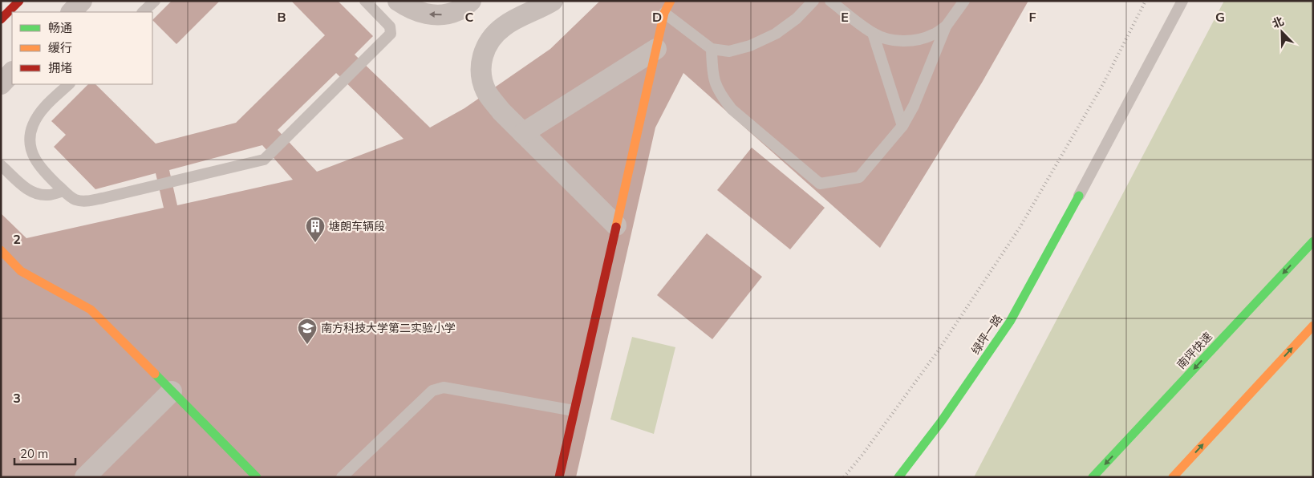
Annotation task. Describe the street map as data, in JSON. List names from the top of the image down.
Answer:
{
  "streets": {
    "main road": ["绿坪一路", "南坪快速"]
  },
  "places": {
    "building": ["塘朗车辆段"],
    "school or university": ["南方科技大学第二实验小学"]
  },
  "legend": ["畅通", "缓行", "拥堵"],
  "scale_bar": "20 m",
  "north": "top left",
  "grid": {
    "columns": [
      "B",
      "C",
      "D",
      "E",
      "F",
      "G"
    ],
    "rows": ["2", "3"]
  }
}
